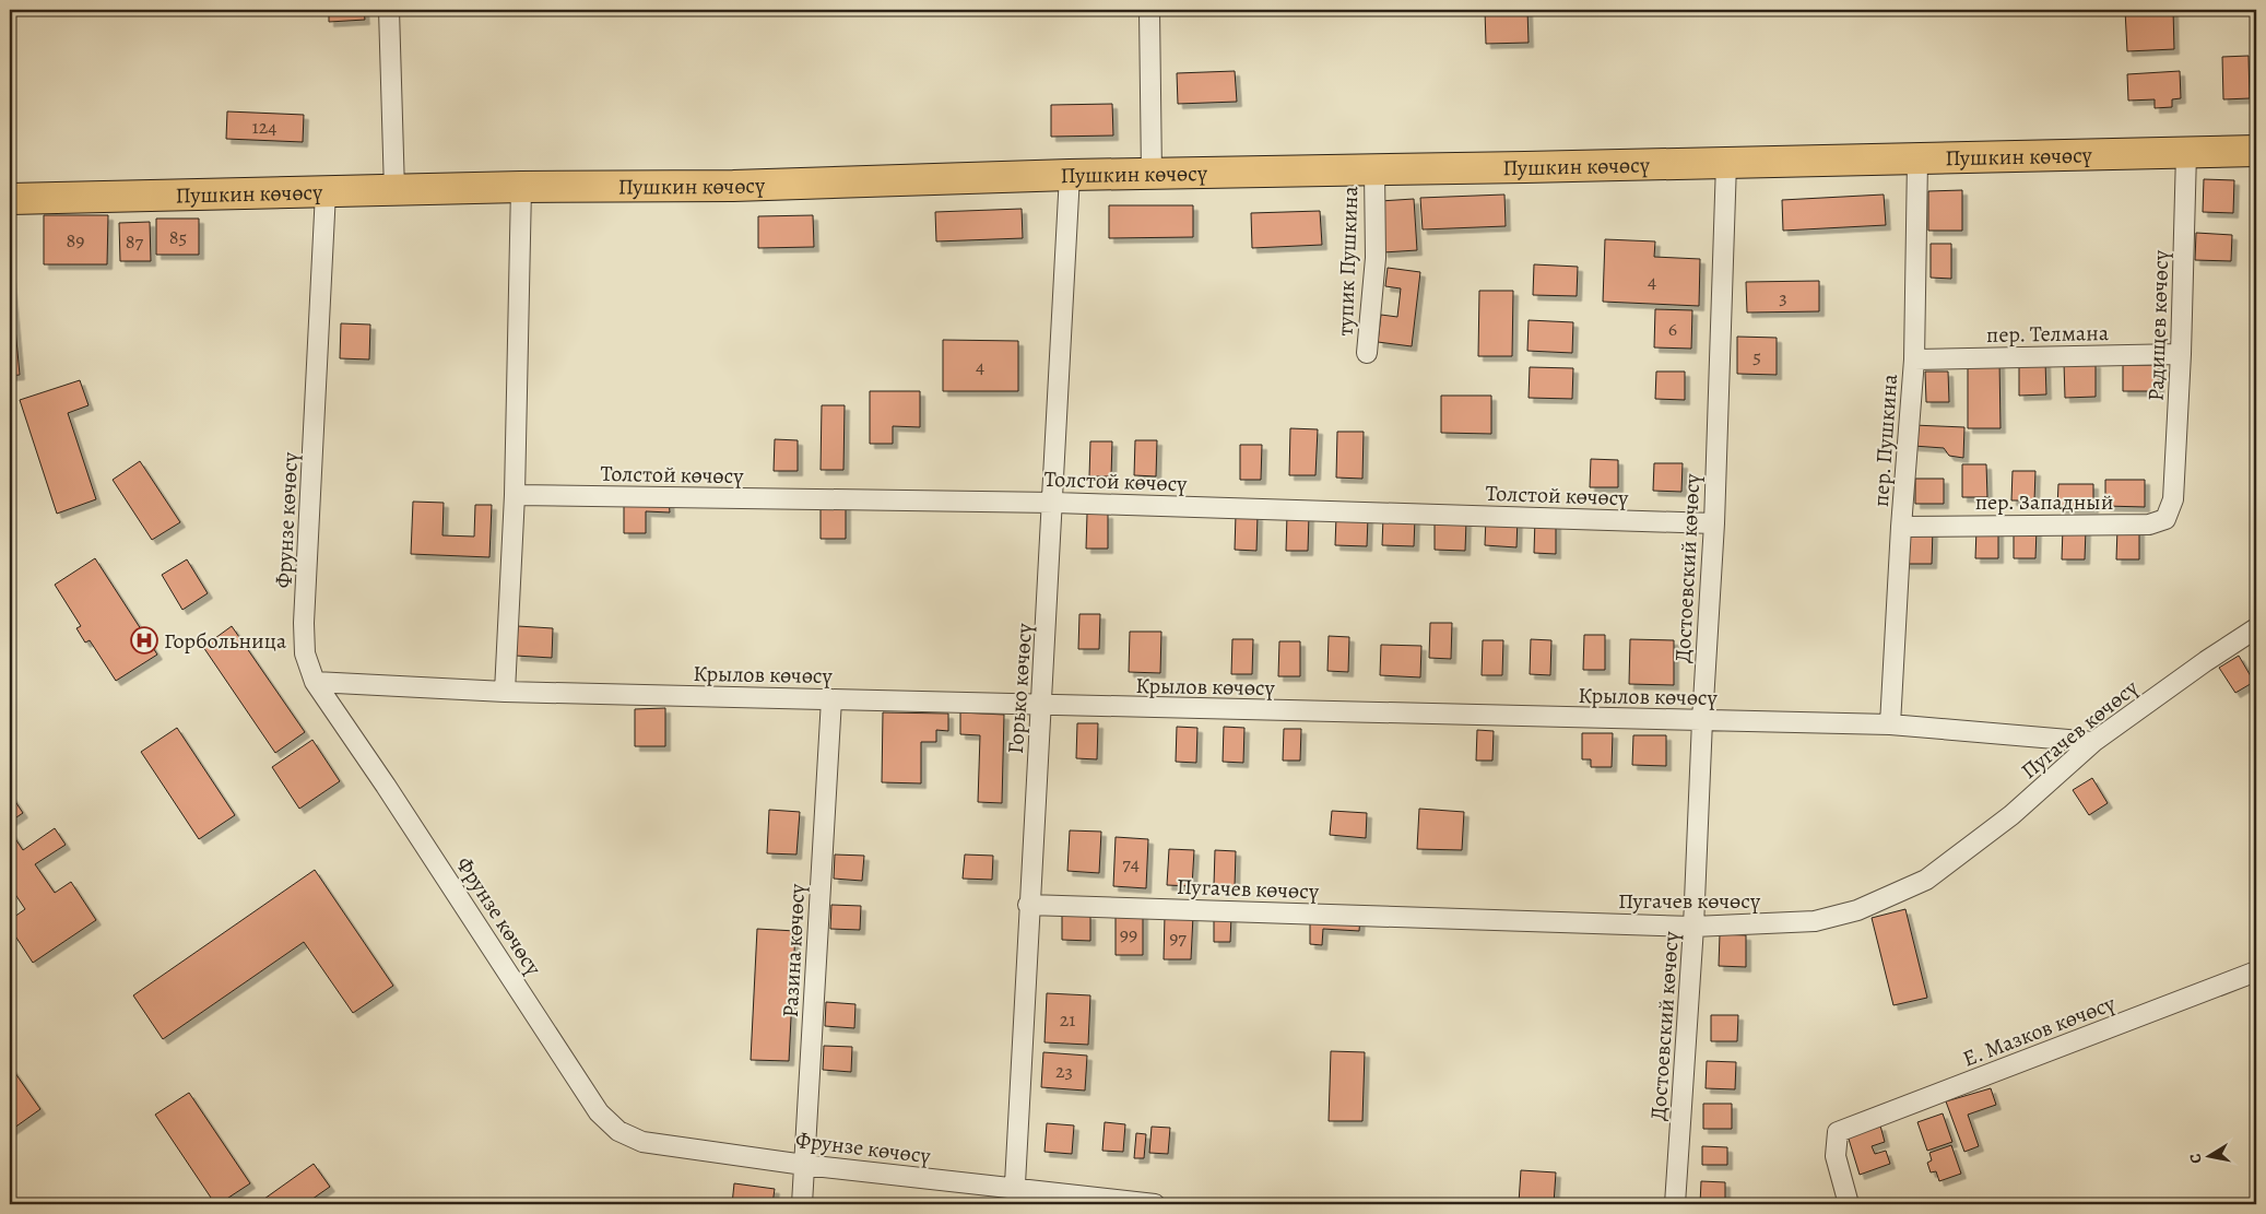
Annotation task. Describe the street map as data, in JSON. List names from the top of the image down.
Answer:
{
  "streets": {
    "highway": ["Пушкин көчөсү"],
    "street": [
      "тупик Пушкина",
      "Радищев көчөсү",
      "пер. Телмана",
      "пер. Пушкина",
      "Толстой көчөсү",
      "пер. Западный",
      "Фрунзе көчөсү",
      "Достоевский көчөсү",
      "Крылов көчөсү",
      "Горько көчөсү",
      "Пугачев көчөсү",
      "Разина көчөсү",
      "Е. Мазков көчөсү"
    ]
  },
  "crossings": [
    ["Пушкин көчөсү", "тупик Пушкина"],
    ["Пушкин көчөсү", "Радищев көчөсү"],
    ["Пушкин көчөсү", "пер. Пушкина"],
    ["Пушкин көчөсү", "Фрунзе көчөсү"],
    ["Пушкин көчөсү", "Достоевский көчөсү"],
    ["Пушкин көчөсү", "Горько көчөсү"],
    ["Радищев көчөсү", "пер. Телмана"],
    ["Радищев көчөсү", "пер. Западный"],
    ["пер. Телмана", "пер. Пушкина"],
    ["пер. Пушкина", "пер. Западный"],
    ["пер. Пушкина", "Крылов көчөсү"],
    ["Толстой көчөсү", "Достоевский көчөсү"],
    ["Толстой көчөсү", "Горько көчөсү"],
    ["Фрунзе көчөсү", "Крылов көчөсү"],
    ["Фрунзе көчөсү", "Горько көчөсү"],
    ["Фрунзе көчөсү", "Разина көчөсү"],
    ["Достоевский көчөсү", "Крылов көчөсү"],
    ["Достоевский көчөсү", "Пугачев көчөсү"],
    ["Крылов көчөсү", "Горько көчөсү"],
    ["Крылов көчөсү", "Пугачев көчөсү"],
    ["Крылов көчөсү", "Разина көчөсү"],
    ["Горько көчөсү", "Пугачев көчөсү"]
  ],
  "places": {
    "hospital": ["Горбольница"]
  },
  "house_numbers": [
    "124",
    "85",
    "89",
    "87",
    "4",
    "3",
    "6",
    "5",
    "4",
    "74",
    "99",
    "97",
    "21",
    "23"
  ],
  "north": "left"
}
